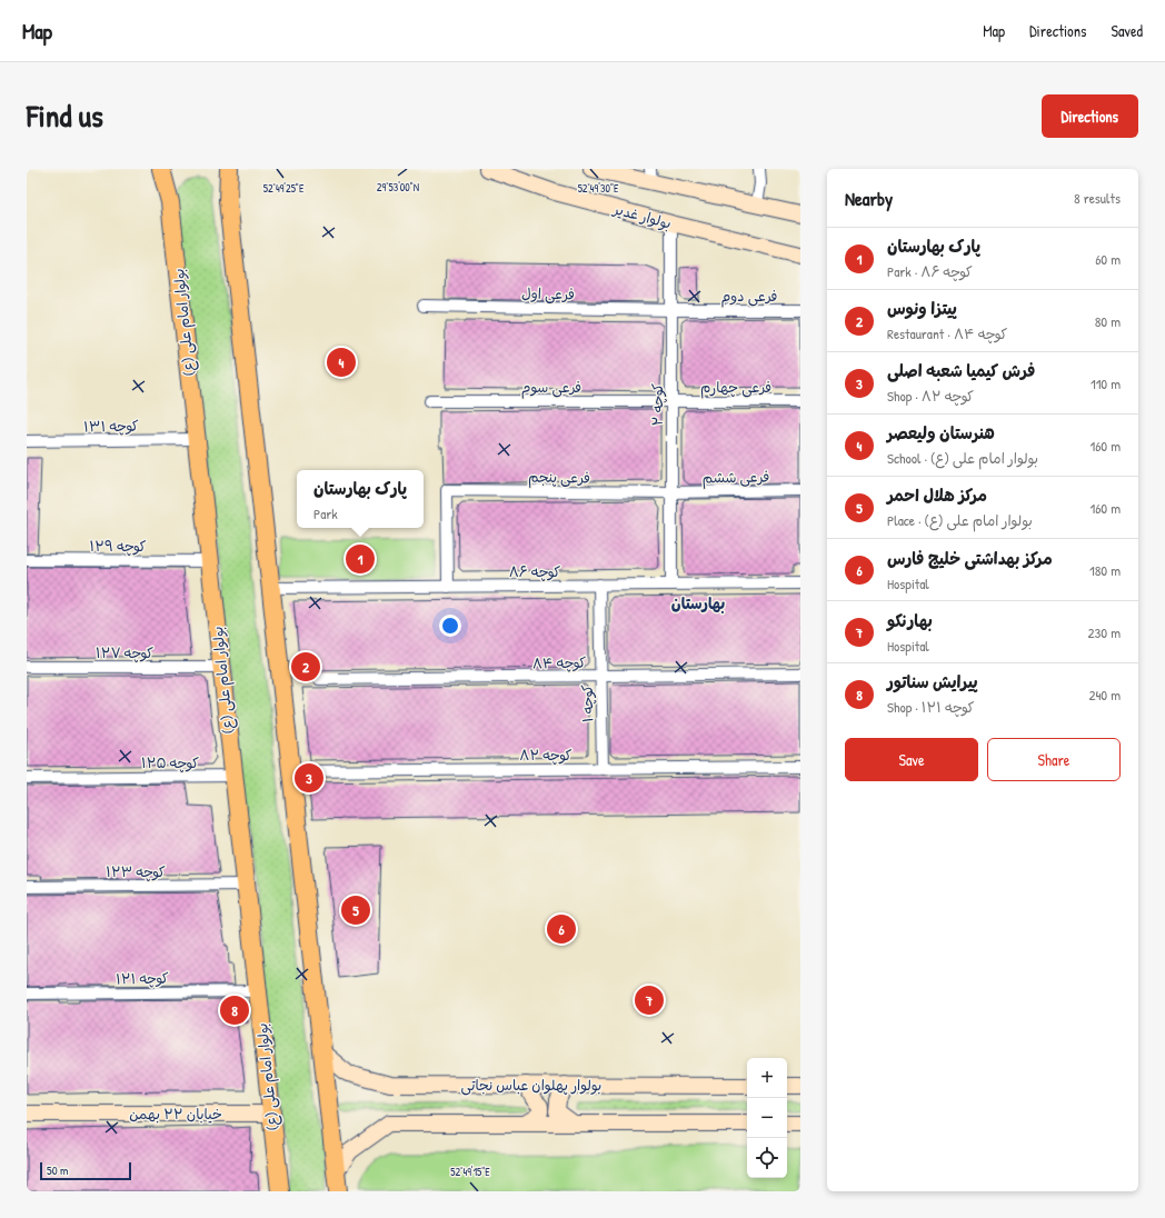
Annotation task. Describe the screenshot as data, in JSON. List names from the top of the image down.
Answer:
{
  "streets": {
    "main road": [
      "بولوار غدیر",
      "بولوار امام علی (ع)",
      "بولوار پهلوان عباس نجاتی",
      "خیابان ۲۲ بهمن"
    ],
    "street": [
      "فرعی اول",
      "فرعی دوم",
      "فرعی سوم",
      "فرعی چهارم",
      "کوچه ۲",
      "کوچه ۱۳۱",
      "فرعی پنجم",
      "فرعی ششم",
      "کوچه ۱۲۹",
      "کوچه ۸۶",
      "کوچه ۱۲۷",
      "کوچه ۸۴",
      "کوچه ۱",
      "کوچه ۸۲",
      "کوچه ۱۲۵",
      "کوچه ۱۲۳",
      "کوچه ۱۲۱"
    ]
  },
  "crossings": [
    ["بولوار غدیر", "کوچه ۲"],
    ["فرعی اول", "فرعی دوم"],
    ["فرعی اول", "کوچه ۲"],
    ["فرعی دوم", "کوچه ۲"],
    ["بولوار امام علی (ع)", "کوچه ۱۳۱"],
    ["بولوار امام علی (ع)", "کوچه ۱۲۹"],
    ["بولوار امام علی (ع)", "کوچه ۱۲۷"],
    ["بولوار امام علی (ع)", "کوچه ۱۲۵"],
    ["بولوار امام علی (ع)", "کوچه ۱۲۳"],
    ["بولوار امام علی (ع)", "کوچه ۱۲۱"],
    ["بولوار امام علی (ع)", "خیابان ۲۲ بهمن"],
    ["فرعی سوم", "فرعی چهارم"],
    ["فرعی سوم", "کوچه ۲"],
    ["فرعی چهارم", "کوچه ۲"],
    ["کوچه ۲", "فرعی پنجم"],
    ["کوچه ۲", "فرعی ششم"],
    ["کوچه ۲", "کوچه ۸۶"],
    ["فرعی پنجم", "فرعی ششم"],
    ["فرعی پنجم", "کوچه ۸۶"],
    ["کوچه ۸۶", "کوچه ۱"],
    ["کوچه ۸۴", "کوچه ۱"],
    ["کوچه ۱", "کوچه ۸۲"]
  ],
  "districts": ["بهارستان"],
  "scale_bar": "50 m",
  "page": {
    "header": "Map",
    "nav": ["Map", "Directions", "Saved"],
    "title": "Find us",
    "buttons": [
      "Directions",
      ["Save", "Share"]
    ],
    "heading": ["Nearby", "8 results"],
    "list": [
      {
        "mark": "1",
        "name": "پارک بهارستان",
        "note": "Park · کوچه ۸۶",
        "value": "60 m"
      },
      {
        "mark": "2",
        "name": "پیتزا ونوس",
        "note": "Restaurant · کوچه ۸۴",
        "value": "80 m"
      },
      {
        "mark": "3",
        "name": "فرش کیمیا شعبه اصلی",
        "note": "Shop · کوچه ۸۲",
        "value": "110 m"
      },
      {
        "mark": "4",
        "name": "هنرستان ولیعصر",
        "note": "School · بولوار امام علی (ع)",
        "value": "160 m"
      },
      {
        "mark": "5",
        "name": "مرکز هلال احمر",
        "note": "Place · بولوار امام علی (ع)",
        "value": "160 m"
      },
      {
        "mark": "6",
        "name": "مرکز بهداشتی خلیج فارس",
        "note": "Hospital",
        "value": "180 m"
      },
      {
        "mark": "7",
        "name": "بهارنکو",
        "note": "Hospital",
        "value": "230 m"
      },
      {
        "mark": "8",
        "name": "پیرایش سناتور",
        "note": "Shop · کوچه ۱۲۱",
        "value": "240 m"
      }
    ],
    "pins": [
      "4",
      "1",
      "2",
      "3",
      "5",
      "6",
      "7",
      "8"
    ],
    "popup": ["پارک بهارستان", "Park"],
    "map_buttons": ["+", "−"],
    "scale": "50 m"
  },
  "coordinates": [
    "29°53'00\"N",
    "52°49'25\"E",
    "52°49'30\"E",
    "52°49'15\"E"
  ]
}
